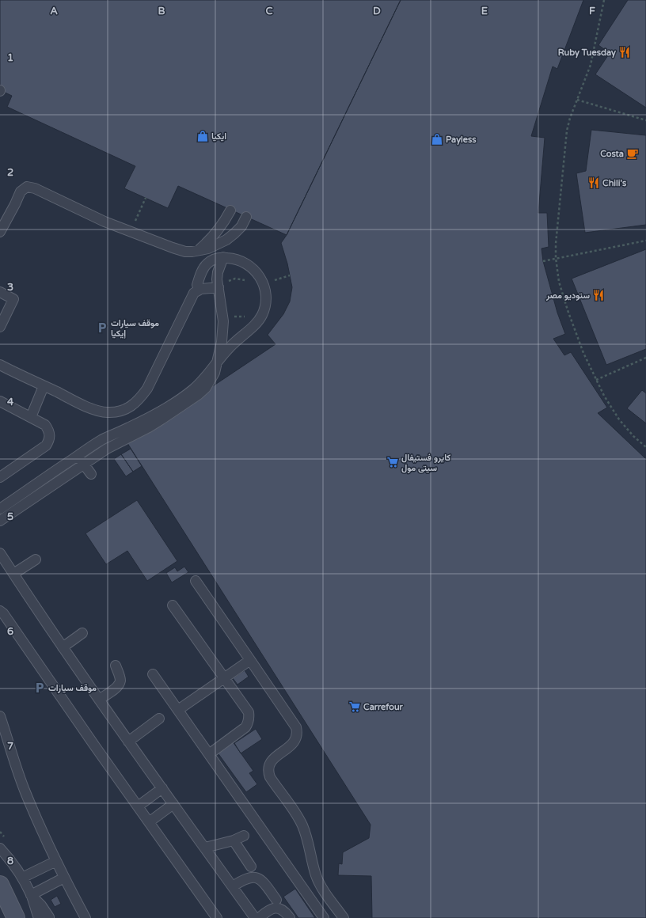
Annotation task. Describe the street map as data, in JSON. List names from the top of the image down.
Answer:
{
  "places": {
    "restaurant": ["Ruby Tuesday", "Chili's", "ستوديو مصر"],
    "shop": ["ايكيا", "Payless"],
    "cafe": ["Costa"],
    "parking": ["موقف سيارات إيكيا", "موقف سيارات"],
    "supermarket": ["كايرو فستيفال سيتى مول", "Carrefour"]
  },
  "grid": {
    "columns": [
      "A",
      "B",
      "C",
      "D",
      "E",
      "F"
    ],
    "rows": [
      "1",
      "2",
      "3",
      "4",
      "5",
      "6",
      "7",
      "8"
    ]
  }
}
